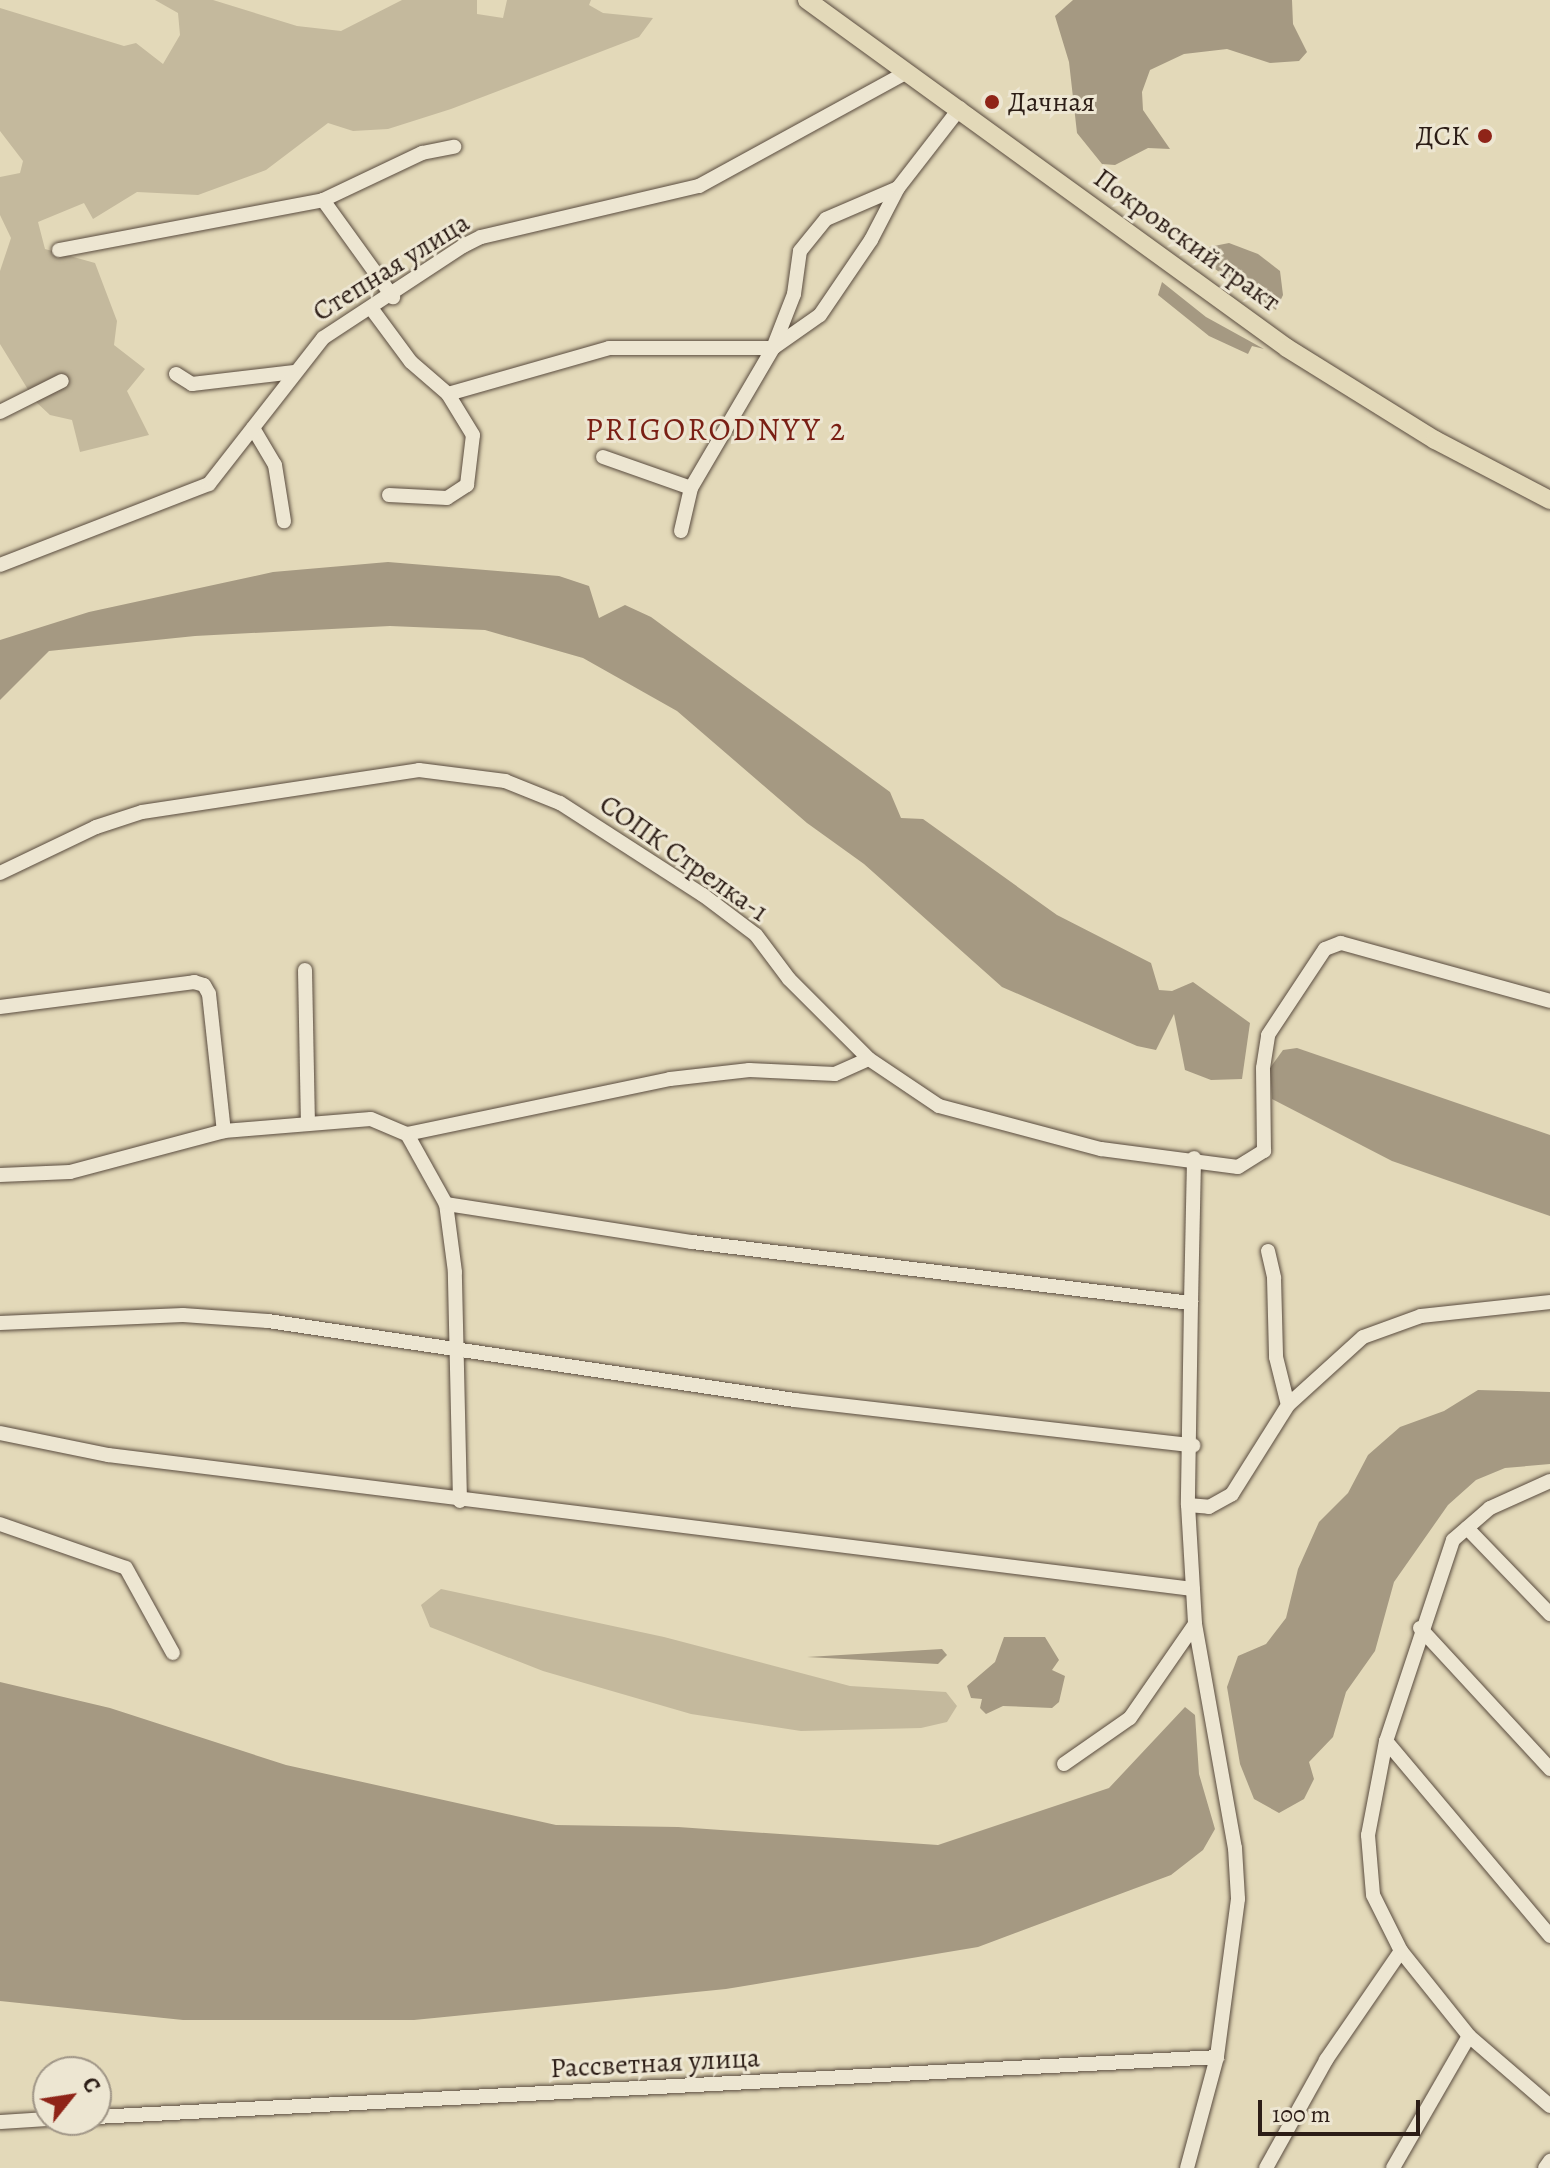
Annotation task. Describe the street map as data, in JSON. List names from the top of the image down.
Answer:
{
  "streets": {
    "main road": ["Покровский тракт"],
    "street": ["Степная улица", "СОПК Стрелка-1", "Рассветная улица"]
  },
  "crossings": [
    ["Покровский тракт", "Степная улица"]
  ],
  "districts": ["PRIGORODNYY 2"],
  "places": ["Дачная", "ДСК"],
  "scale_bar": "100 m",
  "north": "top right"
}
